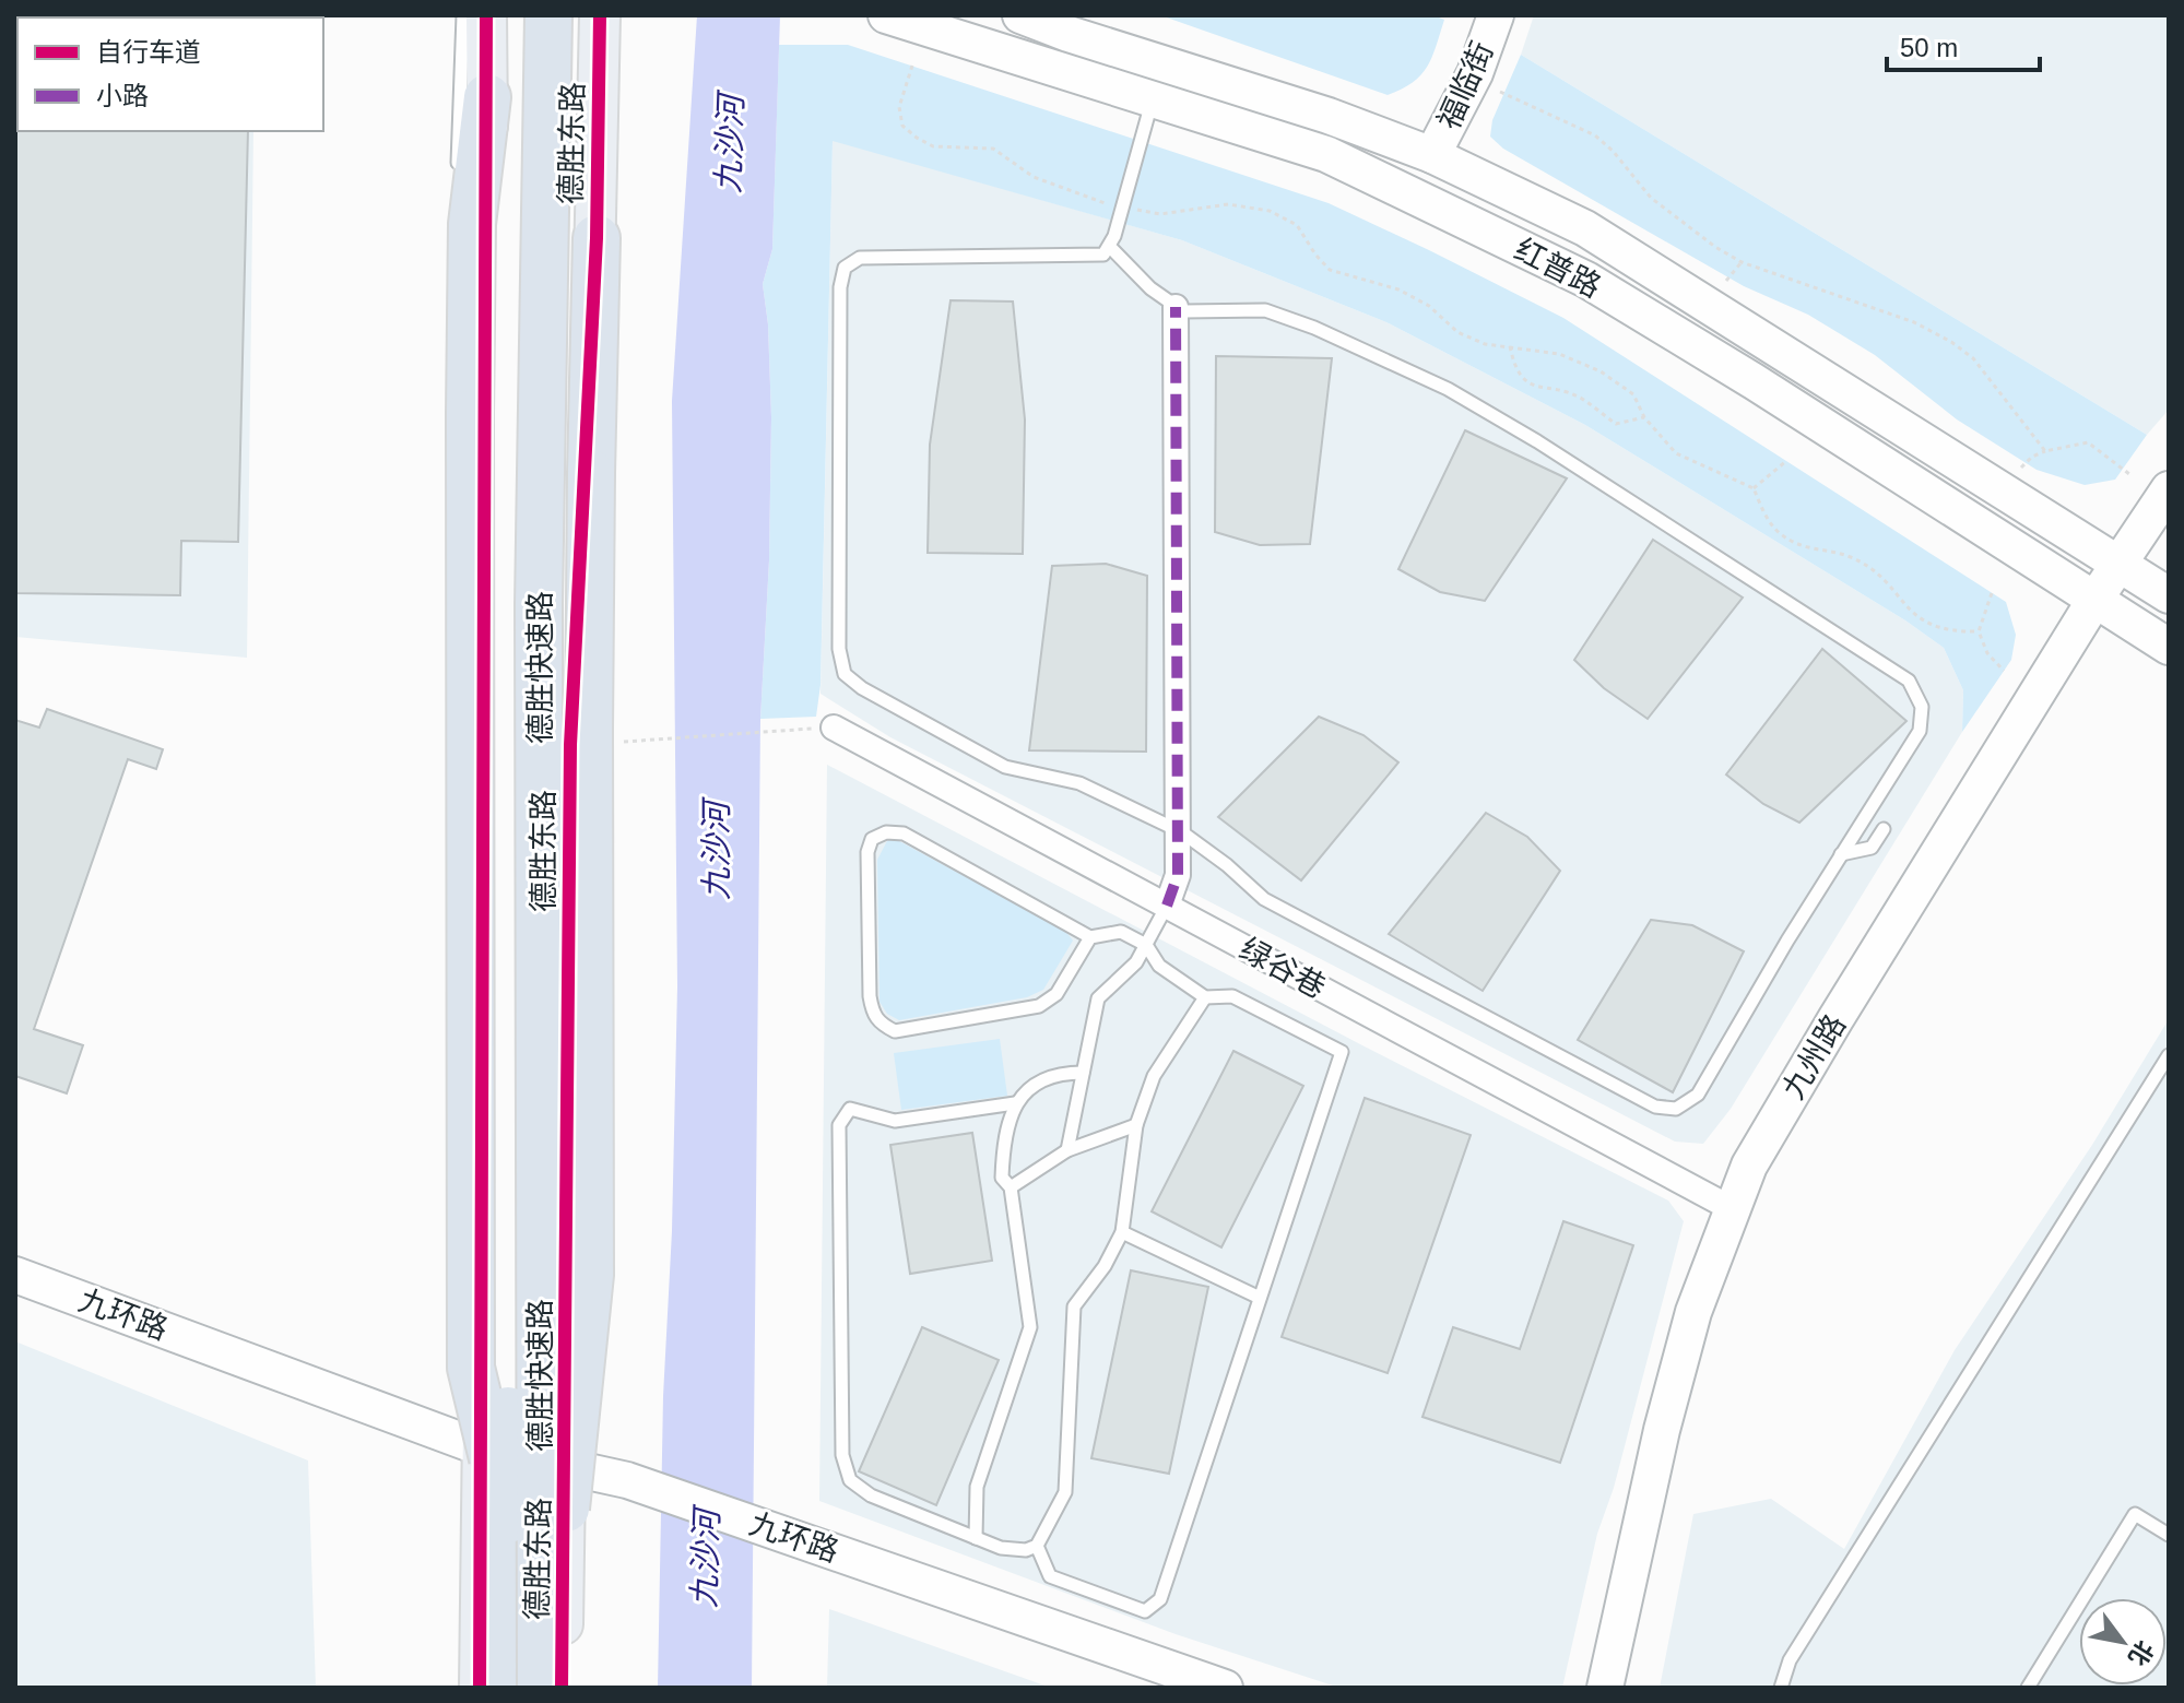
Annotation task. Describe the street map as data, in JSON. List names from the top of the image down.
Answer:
{
  "streets": {
    "highway": ["德胜快速路"],
    "main road": ["德胜东路"],
    "street": [
      "福临街",
      "红普路",
      "绿谷巷",
      "九州路",
      "九环路"
    ]
  },
  "crossings": [
    ["福临街", "红普路"],
    ["德胜东路", "九环路"],
    ["红普路", "九州路"],
    ["绿谷巷", "九州路"]
  ],
  "water": ["九沙河"],
  "legend": ["自行车道", "小路"],
  "scale_bar": "50 m",
  "north": "bottom right"
}
